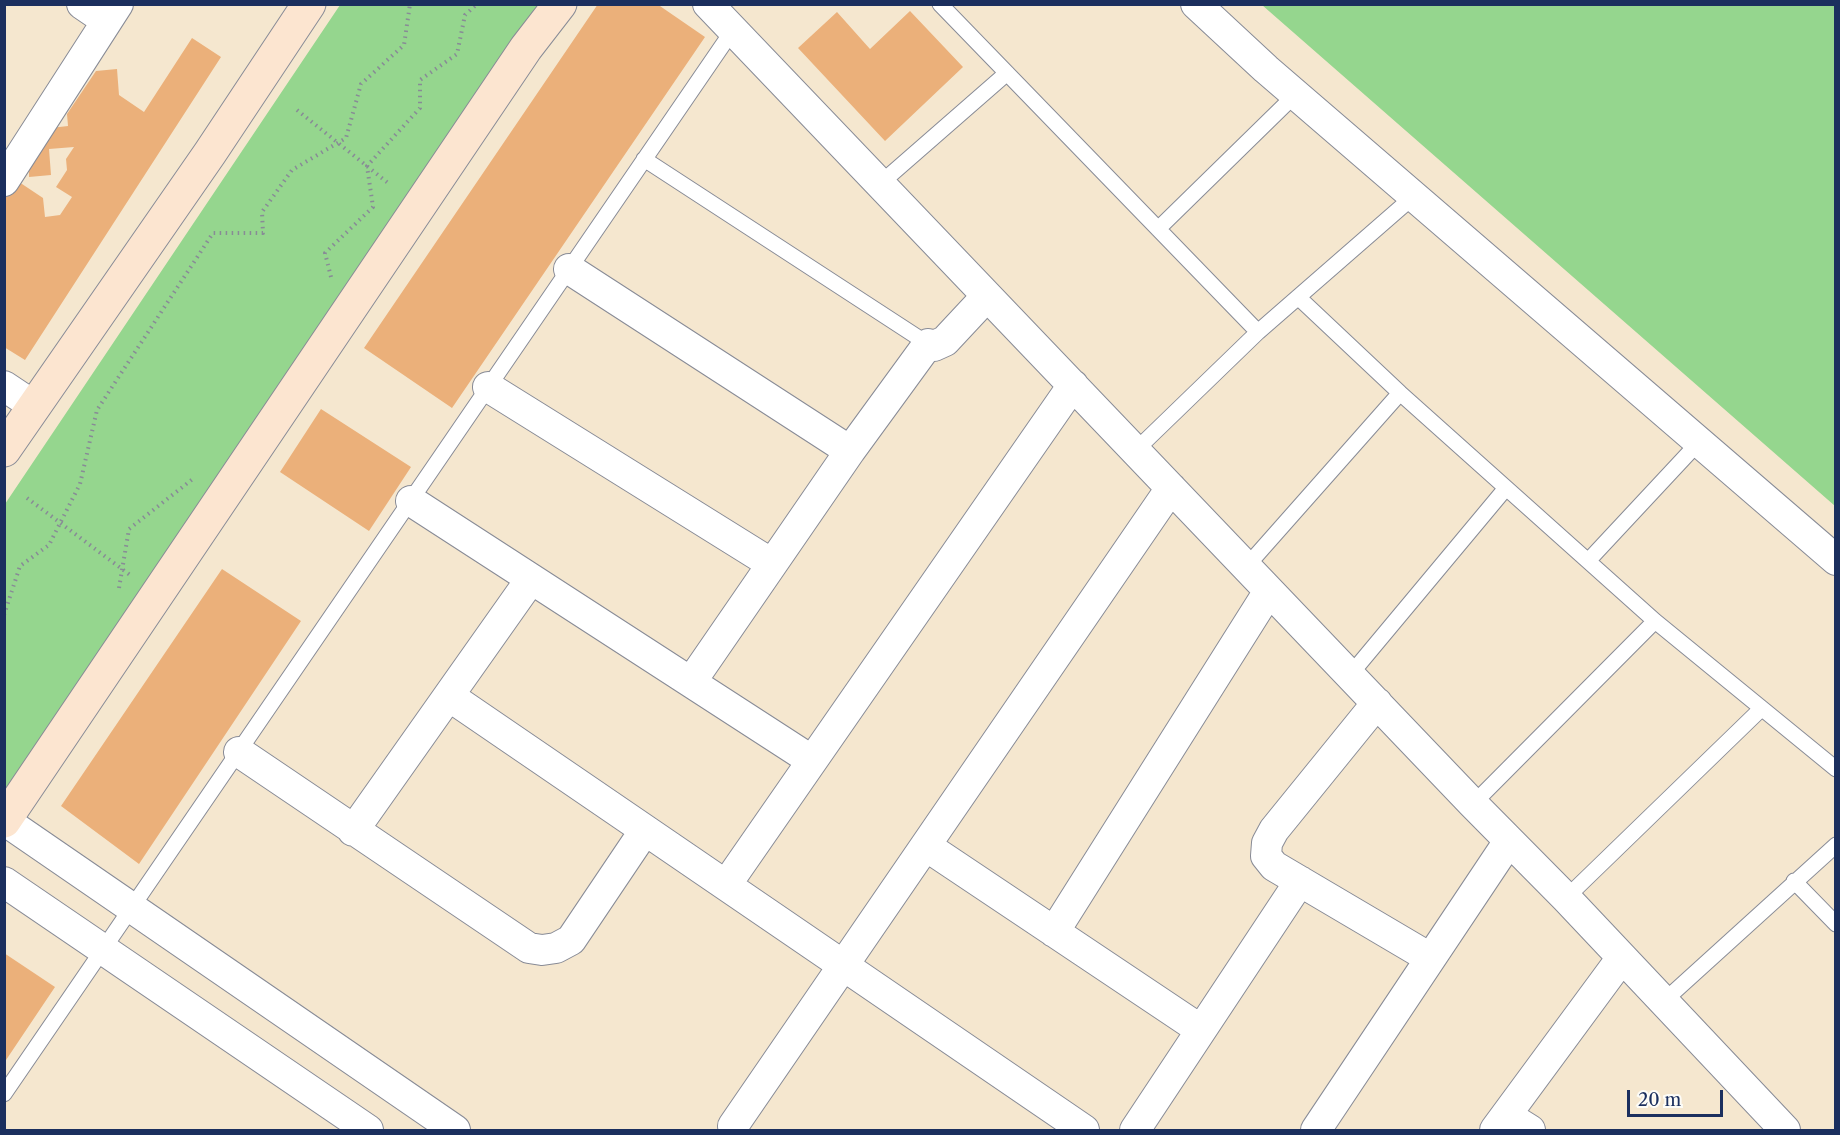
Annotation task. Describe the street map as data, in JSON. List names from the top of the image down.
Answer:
{
  "scale_bar": "20 m"
}
